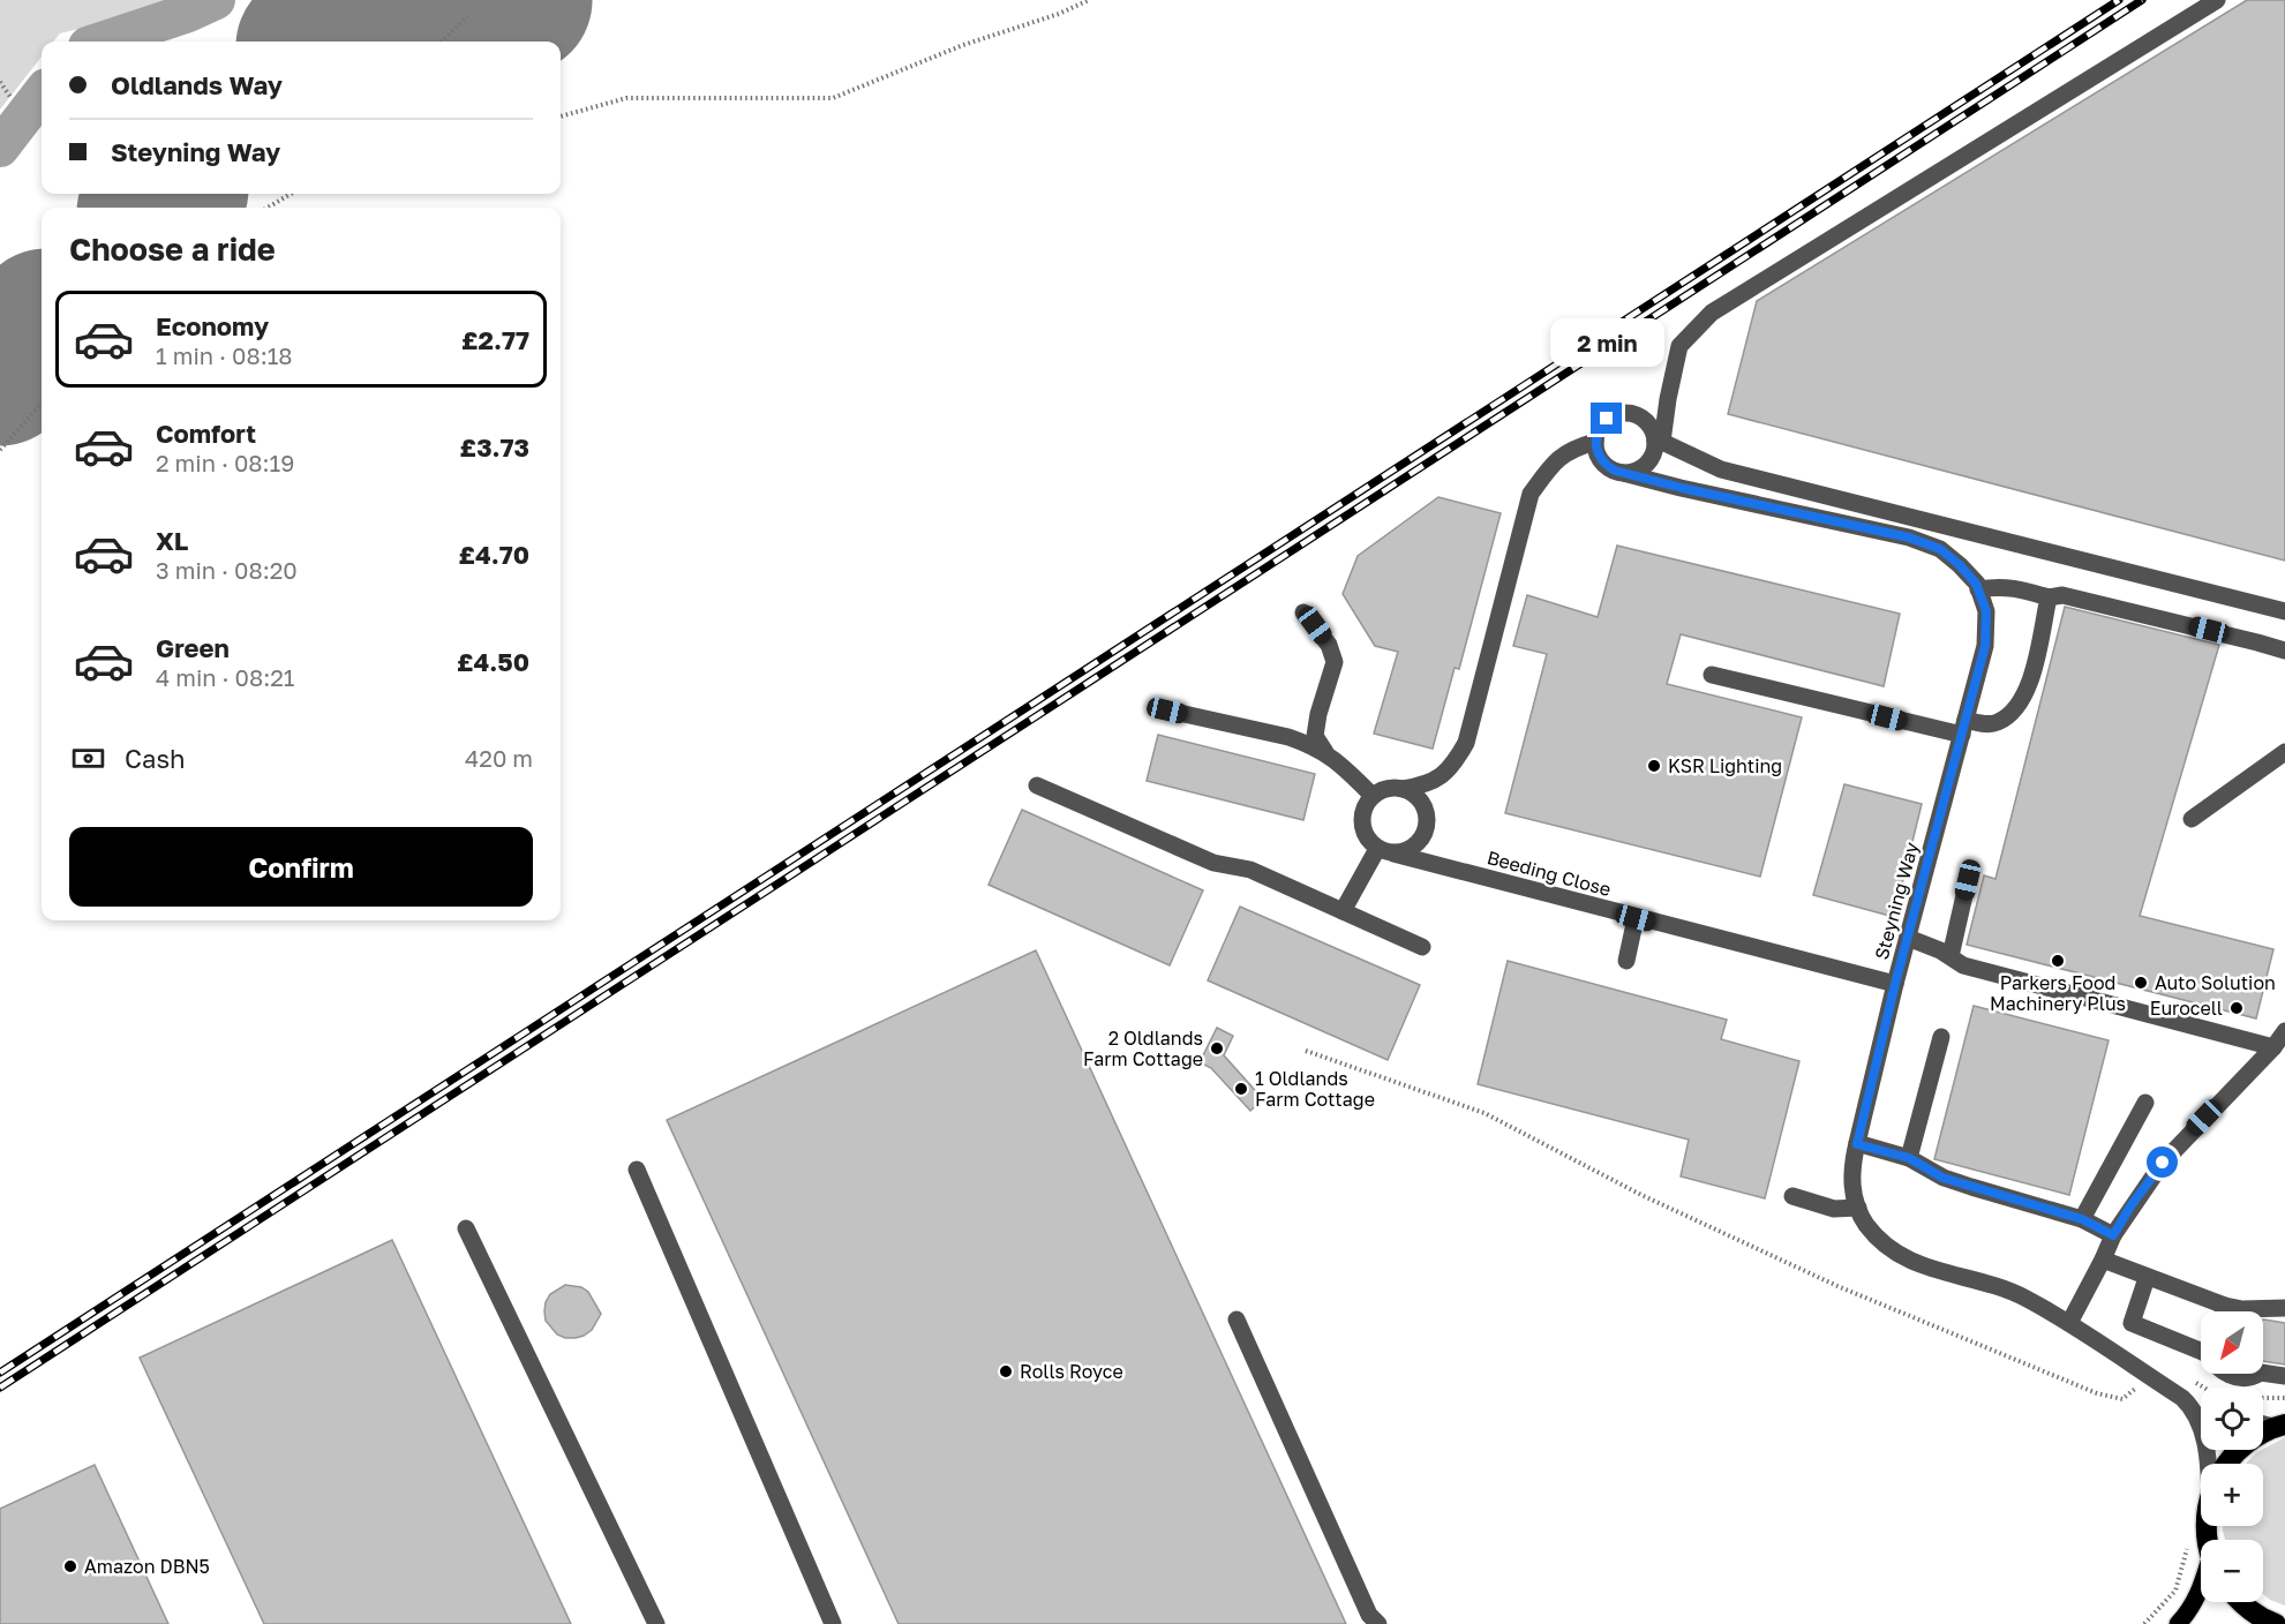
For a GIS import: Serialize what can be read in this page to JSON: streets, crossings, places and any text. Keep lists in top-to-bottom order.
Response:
{
  "streets": {
    "lane": ["Beeding Close", "Steyning Way"]
  },
  "crossings": [
    ["Beeding Close", "Steyning Way"]
  ],
  "places": [
    "KSR Lighting",
    "Parkers Food Machinery Plus",
    "Auto Solution",
    "Eurocell",
    "2 Oldlands Farm Cottage",
    "1 Oldlands Farm Cottage",
    "Rolls Royce",
    "Amazon DBN5"
  ],
  "north": "bottom left",
  "page": {
    "banner": ["Oldlands Way", "Steyning Way"],
    "heading": "Choose a ride",
    "list": [
      {
        "name": "Economy",
        "note": "1 min · 08:18",
        "value": "£2.77"
      },
      {
        "name": "Comfort",
        "note": "2 min · 08:19",
        "value": "£3.73"
      },
      {
        "name": "XL",
        "note": "3 min · 08:20",
        "value": "£4.70"
      },
      {
        "name": "Green",
        "note": "4 min · 08:21",
        "value": "£4.50"
      }
    ],
    "bubble": "2 min",
    "pay": ["Cash", "420 m"],
    "buttons": "Confirm",
    "map_buttons": ["+", "−"]
  }
}
